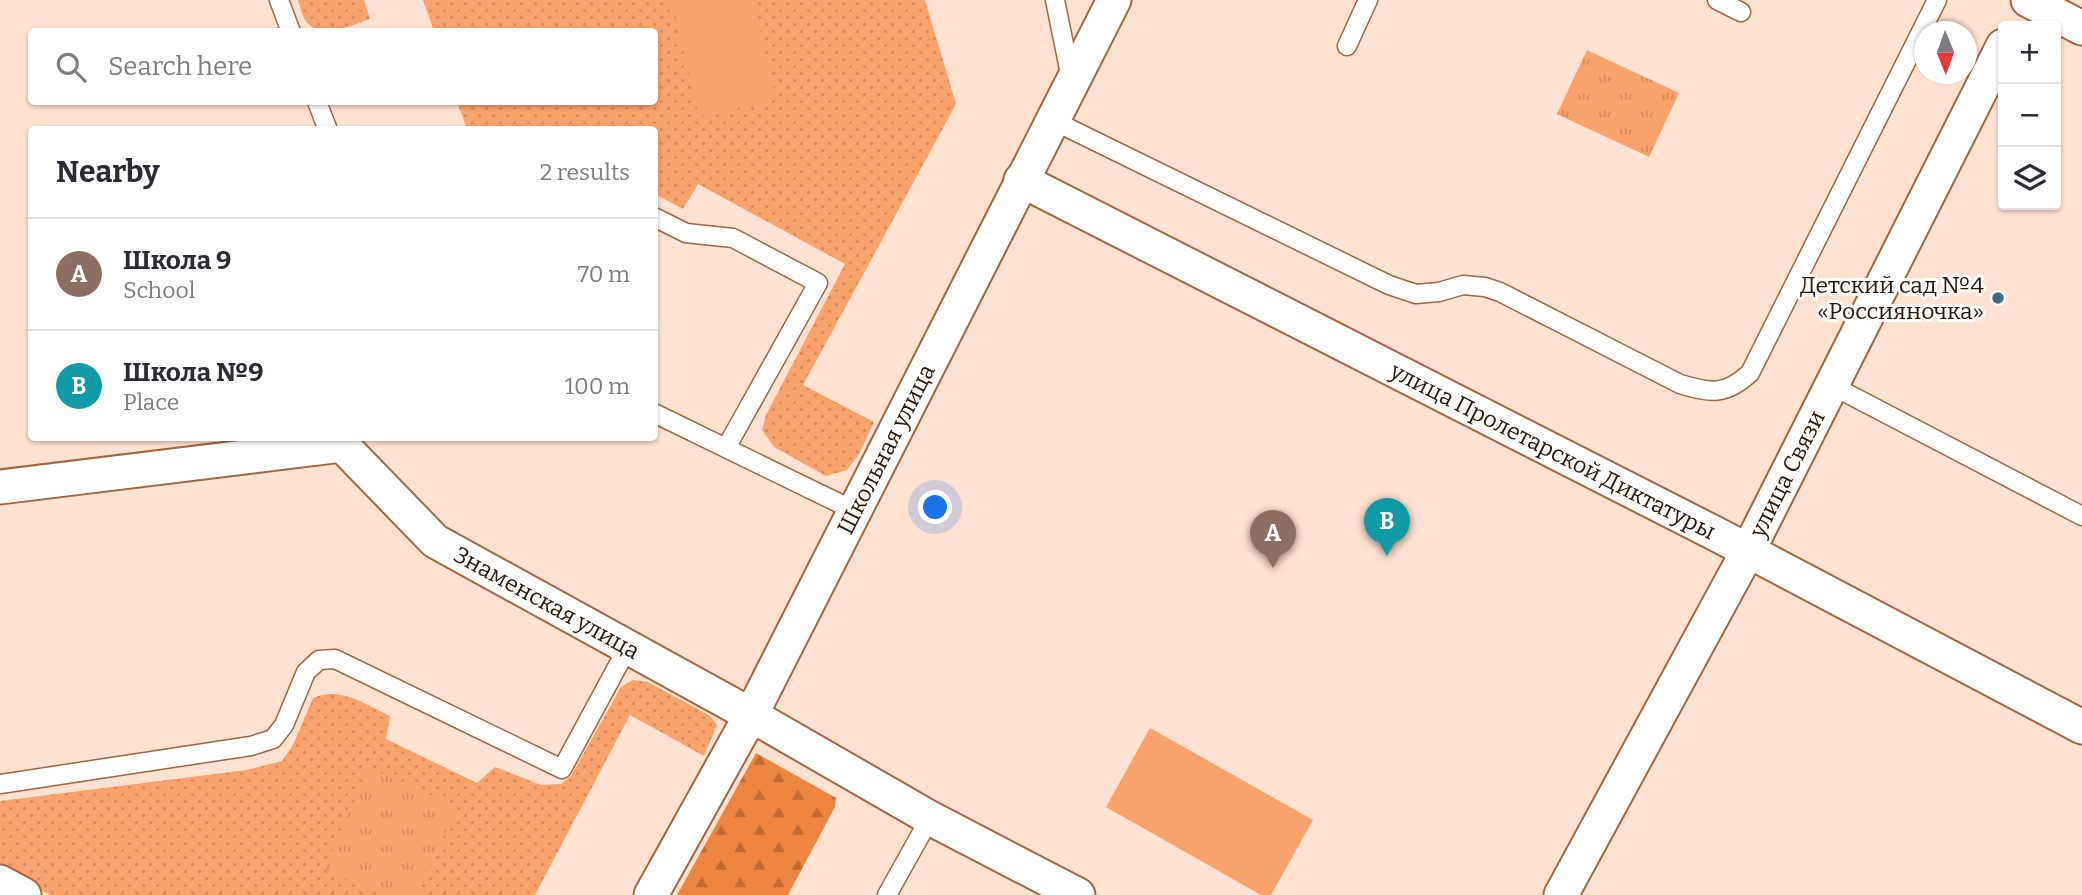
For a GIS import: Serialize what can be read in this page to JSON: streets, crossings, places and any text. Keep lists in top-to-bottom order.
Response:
{
  "streets": {
    "street": [
      "Школьная улица",
      "улица Пролетарской Диктатуры",
      "улица Связи",
      "Знаменская улица"
    ]
  },
  "crossings": [
    ["Школьная улица", "улица Пролетарской Диктатуры"],
    ["Школьная улица", "Знаменская улица"],
    ["улица Пролетарской Диктатуры", "улица Связи"]
  ],
  "places": ["Детский сад №4 «Россияночка»"],
  "north": "bottom",
  "page": {
    "map_buttons": ["+", "−"],
    "search": "Search here",
    "heading": ["Nearby", "2 results"],
    "list": [
      {
        "mark": "A",
        "name": "Школа 9",
        "note": "School",
        "value": "70 m"
      },
      {
        "mark": "B",
        "name": "Школа №9",
        "note": "Place",
        "value": "100 m"
      }
    ],
    "pins": ["B", "A"]
  }
}
